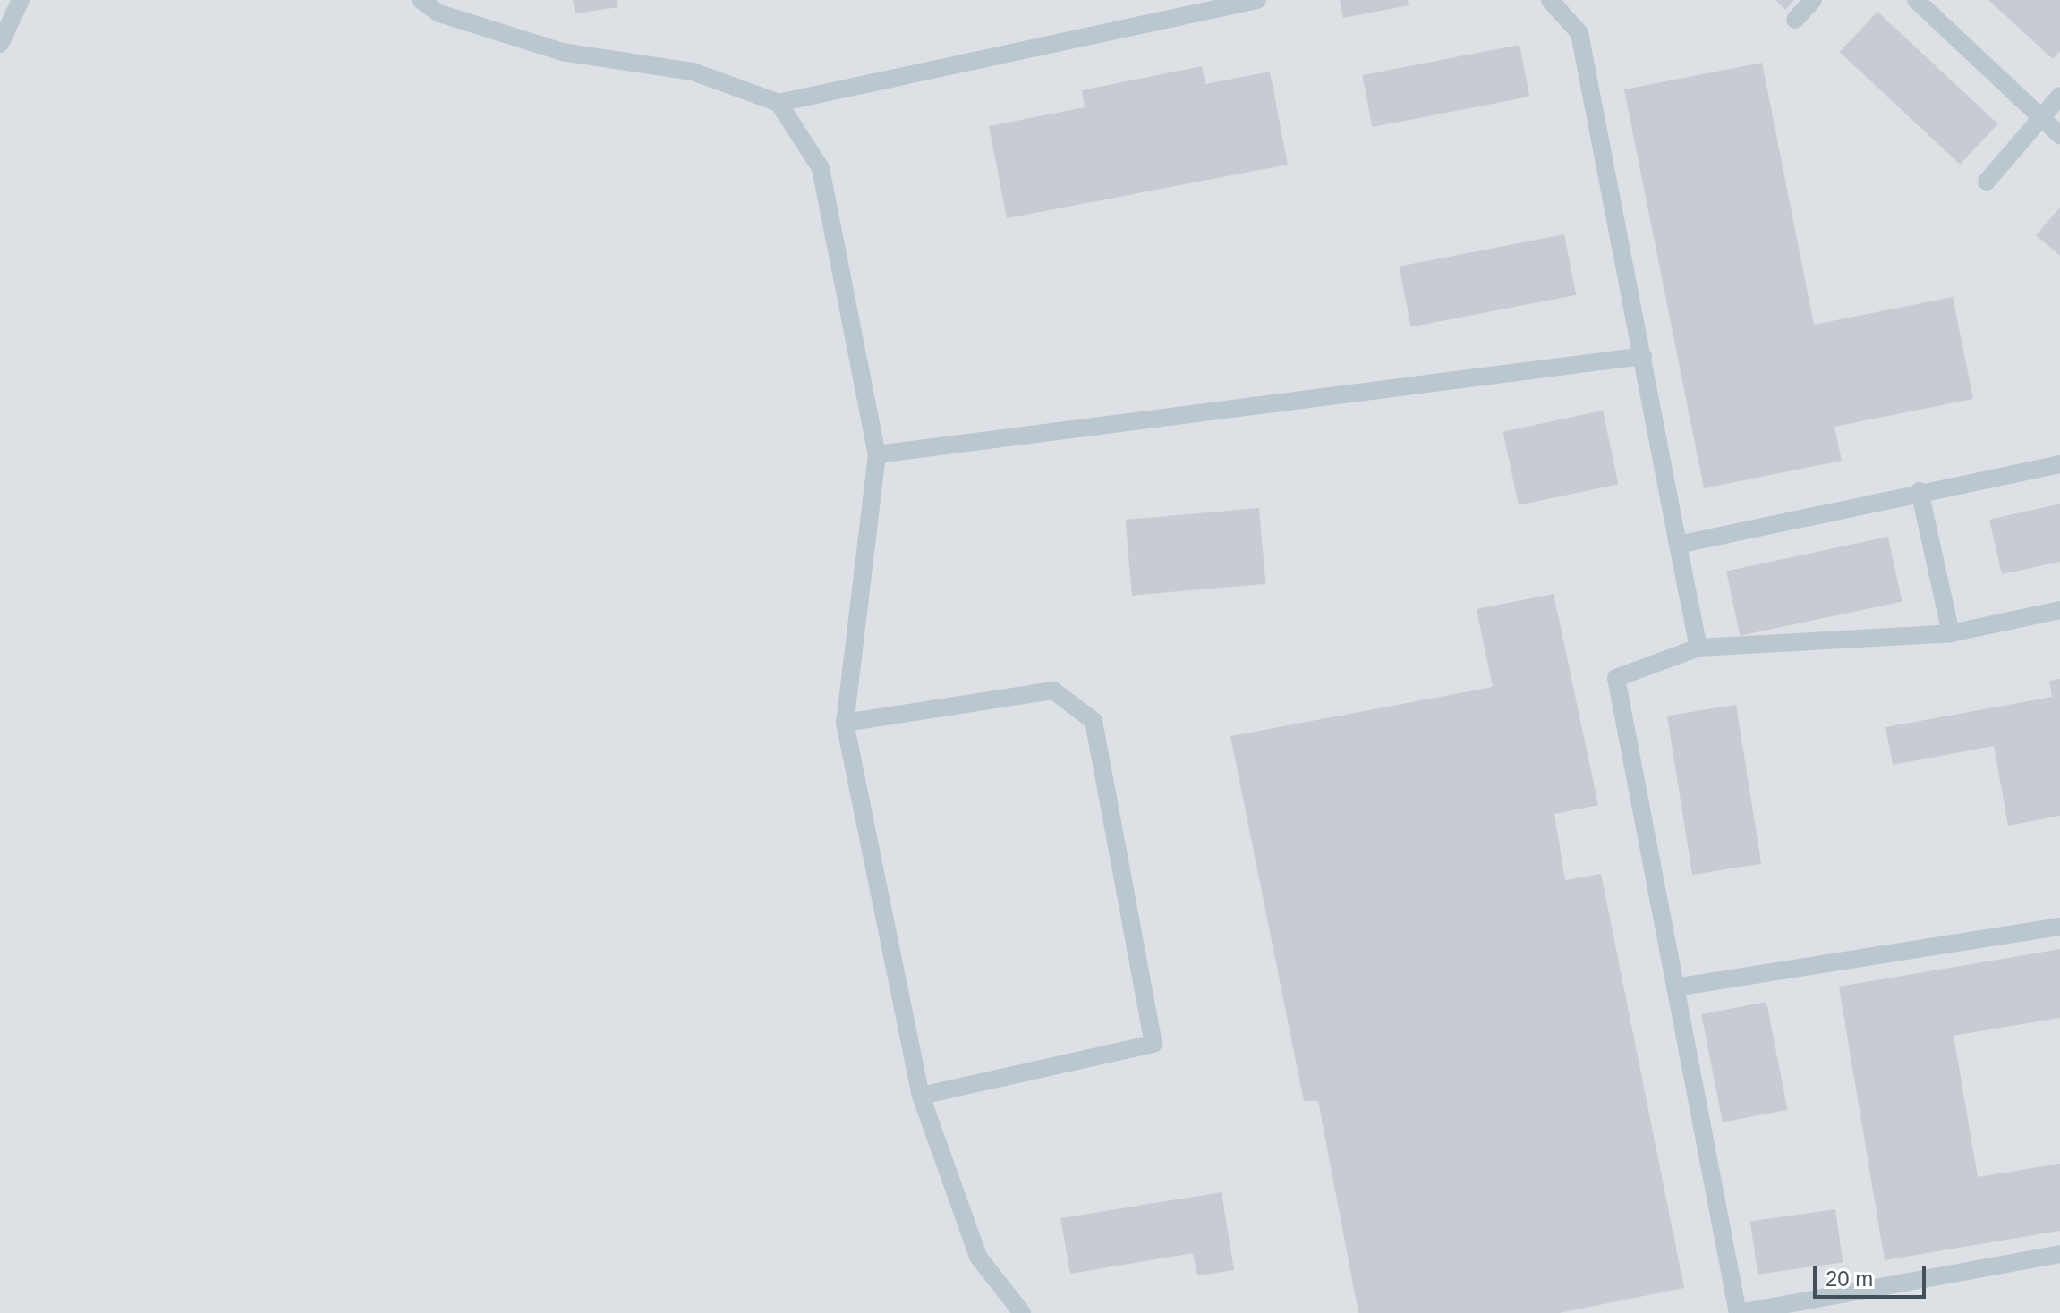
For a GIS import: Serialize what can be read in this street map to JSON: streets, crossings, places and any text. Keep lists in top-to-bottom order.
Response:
{
  "scale_bar": "20 m"
}
